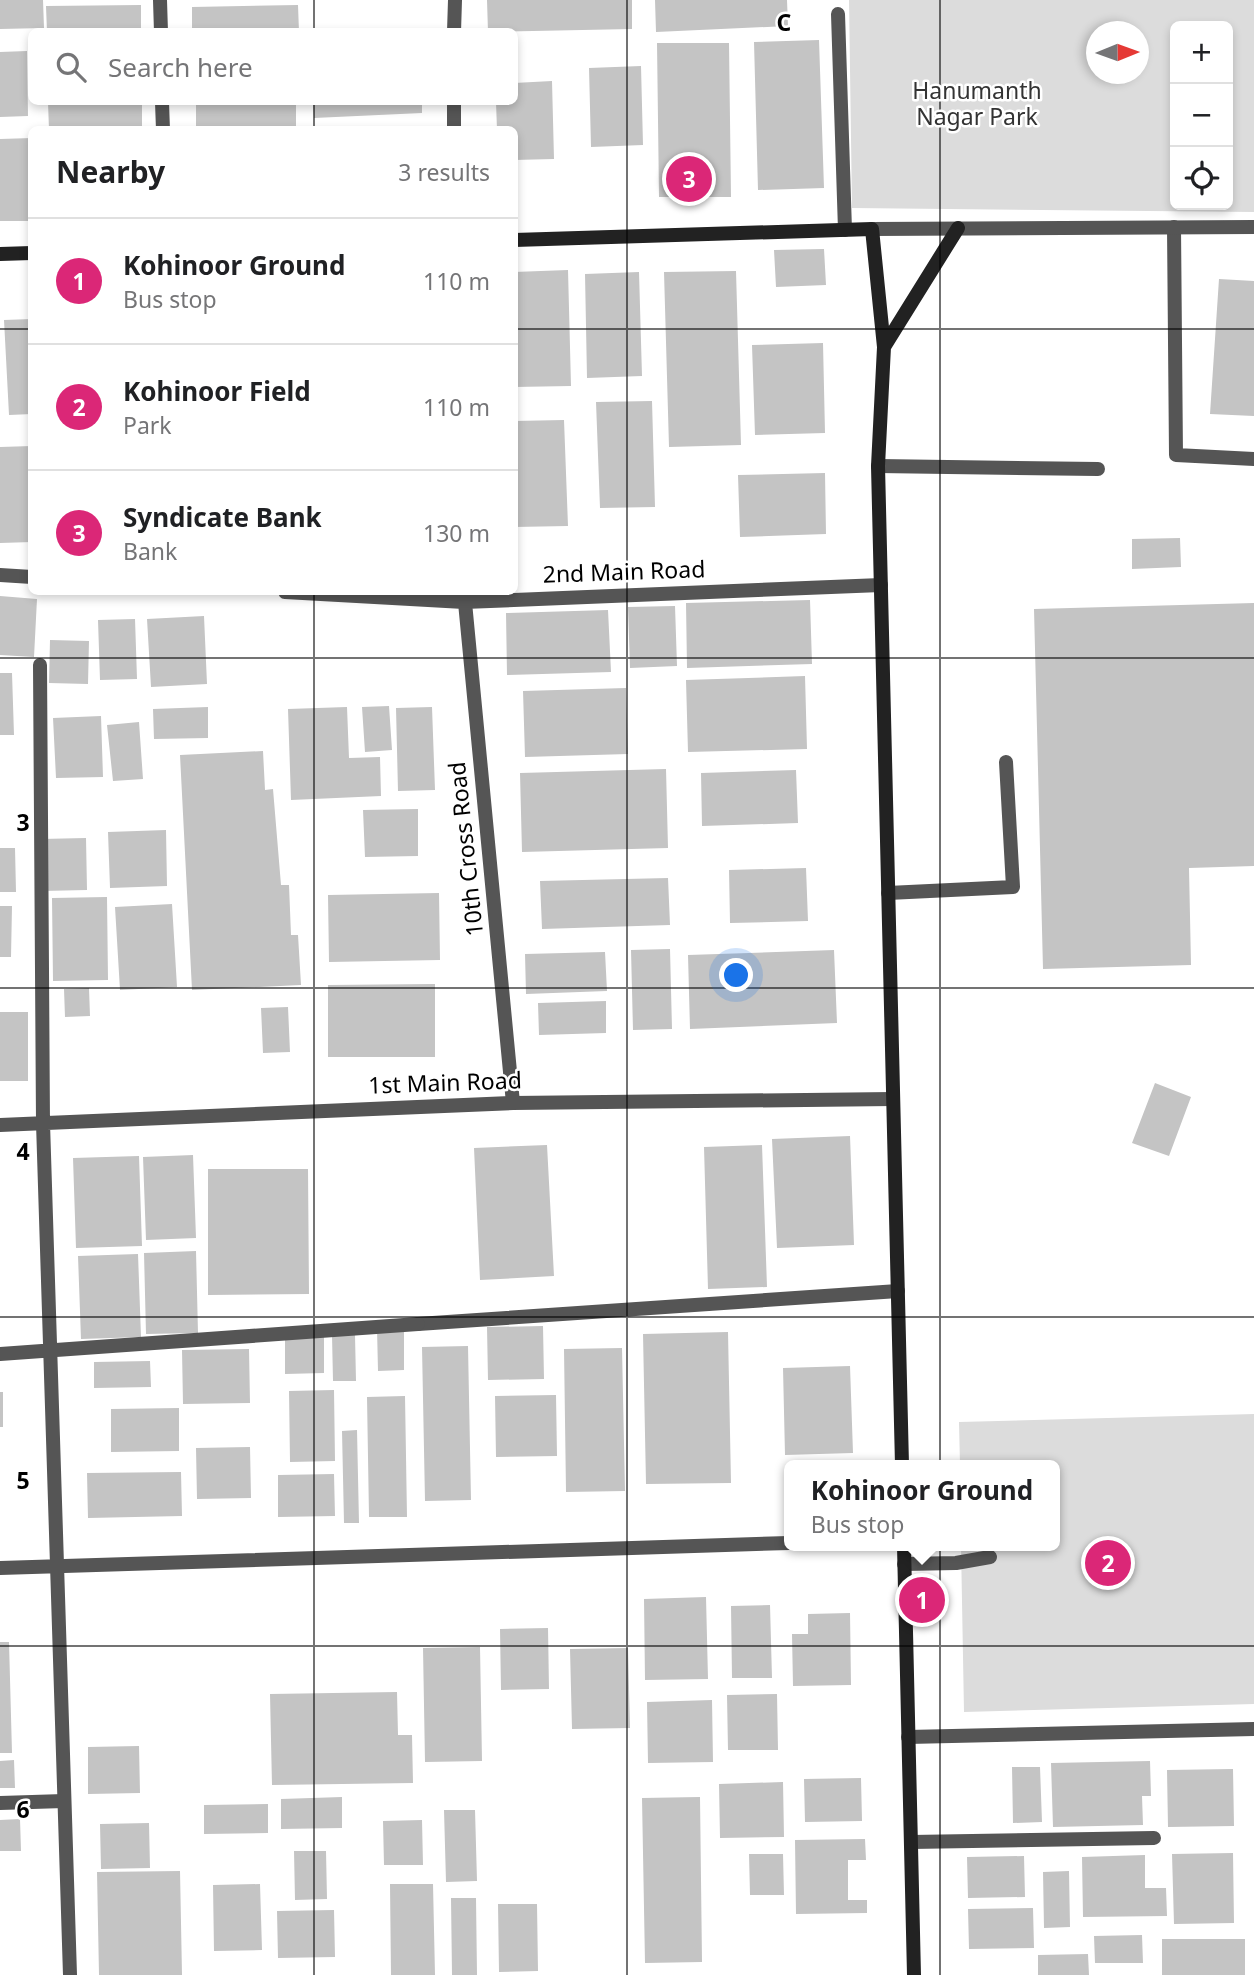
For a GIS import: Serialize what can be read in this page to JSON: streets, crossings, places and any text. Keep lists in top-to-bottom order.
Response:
{
  "streets": {
    "street": ["2nd Main Road", "10th Cross Road", "1st Main Road"]
  },
  "crossings": [
    ["2nd Main Road", "10th Cross Road"],
    ["10th Cross Road", "1st Main Road"]
  ],
  "parks": ["Hanumanth Nagar Park"],
  "north": "right",
  "page": {
    "map_buttons": ["+", "−"],
    "search": "Search here",
    "heading": ["Nearby", "3 results"],
    "pins": ["3", "2", "1"],
    "list": [
      {
        "mark": "1",
        "name": "Kohinoor Ground",
        "note": "Bus stop",
        "value": "110 m"
      },
      {
        "mark": "2",
        "name": "Kohinoor Field",
        "note": "Park",
        "value": "110 m"
      },
      {
        "mark": "3",
        "name": "Syndicate Bank",
        "note": "Bank",
        "value": "130 m"
      }
    ],
    "popup": ["Kohinoor Ground", "Bus stop"]
  },
  "grid": {
    "columns": ["C"],
    "rows": [
      "3",
      "4",
      "5",
      "6"
    ]
  }
}
